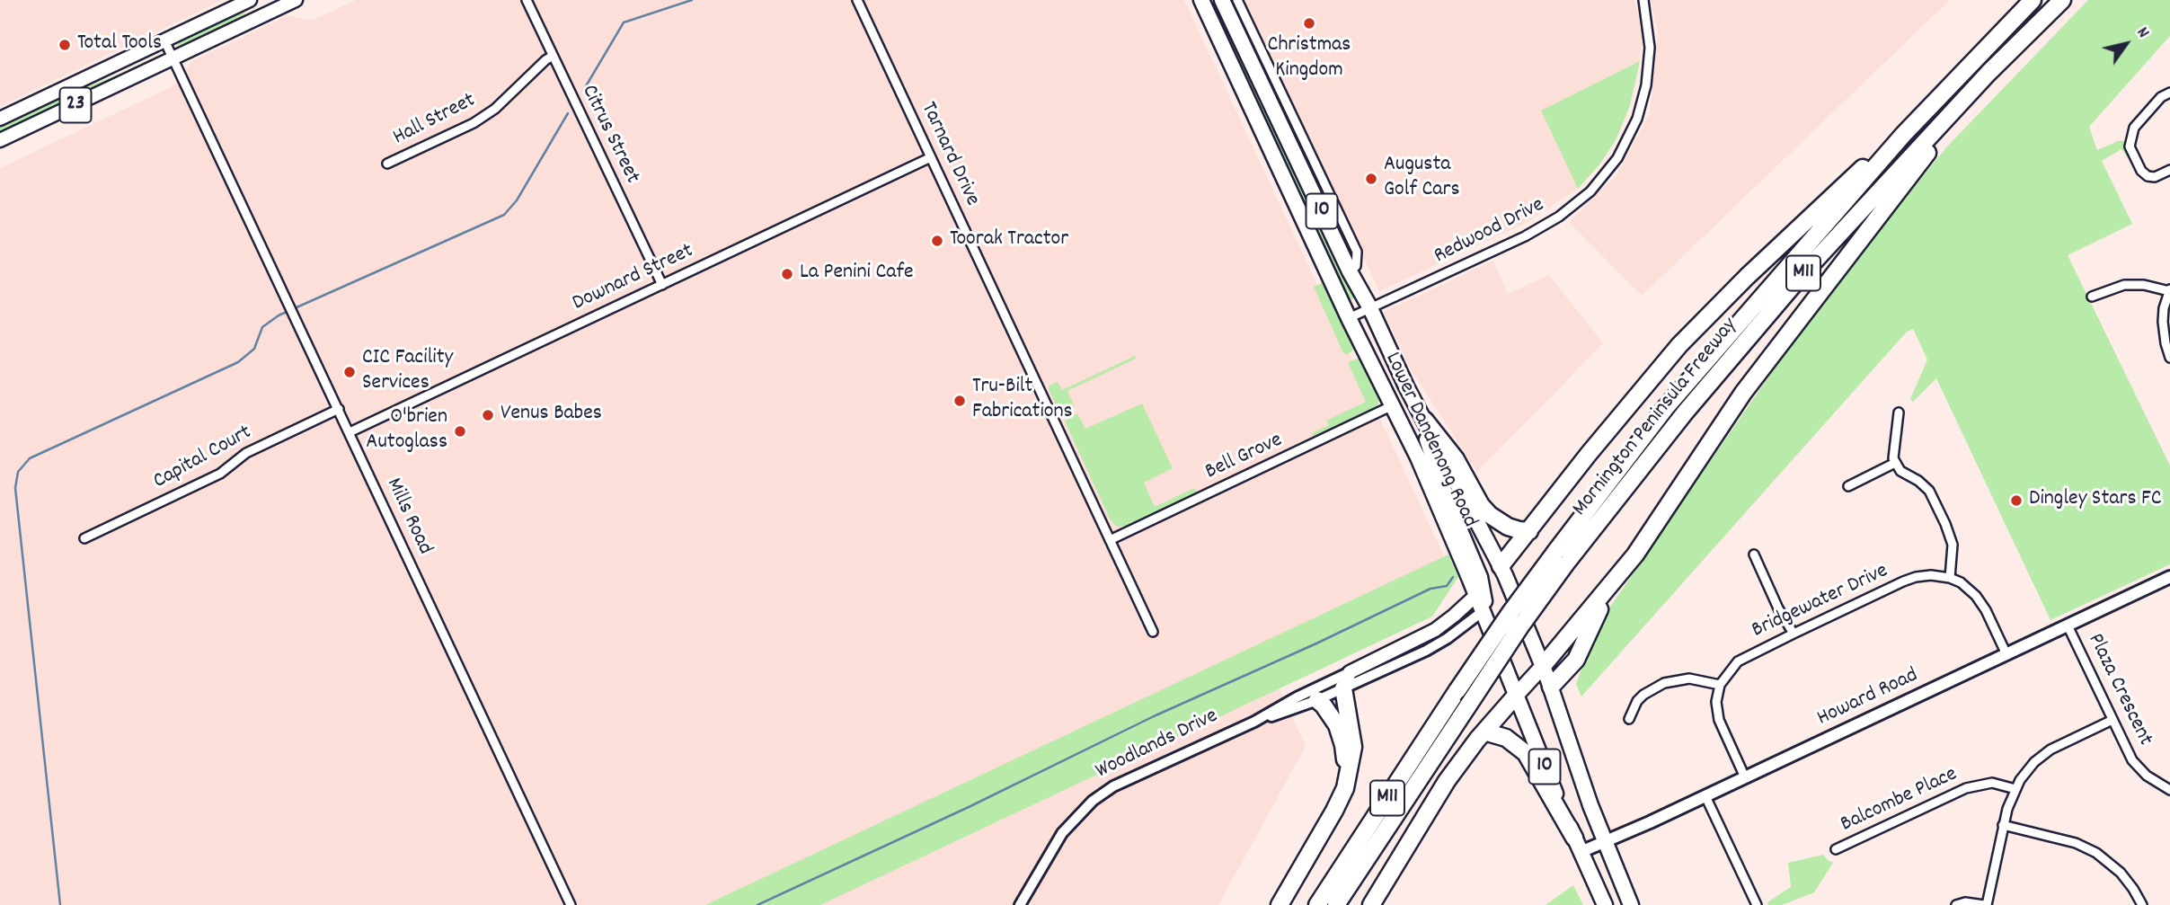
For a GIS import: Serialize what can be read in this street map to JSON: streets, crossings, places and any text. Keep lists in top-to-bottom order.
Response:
{
  "streets": {
    "highway": [
      "10",
      "M11",
      "Mornington Peninsula Freeway",
      "Lower Dandenong Road"
    ],
    "main road": ["23", "Howard Road", "Woodlands Drive"],
    "street": [
      "Hall Street",
      "Citrus Street",
      "Tarnard Drive",
      "Redwood Drive",
      "Downard Street",
      "Bell Grove",
      "Capital Court",
      "Mills Road",
      "Bridgewater Drive",
      "Plaza Crescent",
      "Balcombe Place"
    ]
  },
  "crossings": [
    ["23", "Mills Road"],
    ["Hall Street", "Citrus Street"],
    ["Citrus Street", "Downard Street"],
    ["Tarnard Drive", "Downard Street"],
    ["Tarnard Drive", "Bell Grove"],
    ["10", "Howard Road"],
    ["10", "Woodlands Drive"],
    ["Redwood Drive", "Lower Dandenong Road"],
    ["Downard Street", "Mills Road"],
    ["Lower Dandenong Road", "Bell Grove"],
    ["Lower Dandenong Road", "Howard Road"],
    ["Lower Dandenong Road", "Woodlands Drive"],
    ["Capital Court", "Mills Road"],
    ["Plaza Crescent", "Howard Road"]
  ],
  "places": [
    "Christmas Kingdom",
    "Total Tools",
    "Augusta Golf Cars",
    "Toorak Tractor",
    "La Penini Cafe",
    "CIC Facility Services",
    "Tru-Bilt Fabrications",
    "Venus Babes",
    "O'brien Autoglass",
    "Dingley Stars FC"
  ],
  "north": "top right"
}
